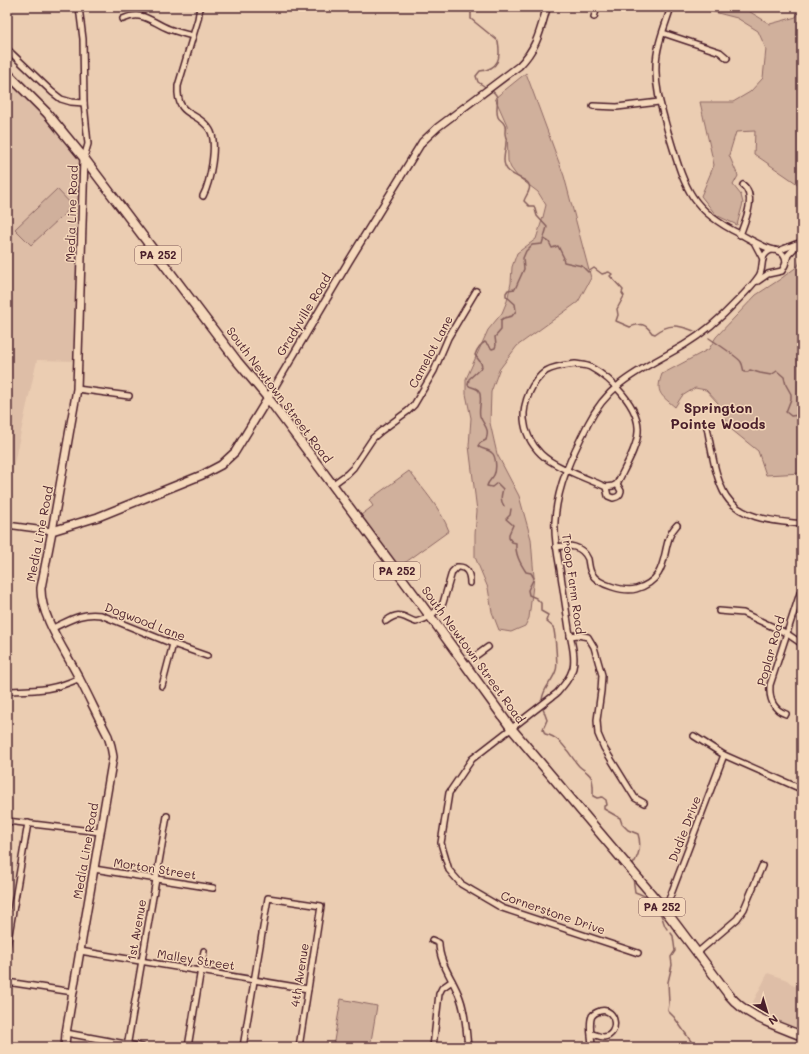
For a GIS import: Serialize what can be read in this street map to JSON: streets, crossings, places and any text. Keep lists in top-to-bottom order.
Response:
{
  "streets": {
    "main road": [
      "Media Line Road",
      "PA 252",
      "Gradyville Road",
      "South Newtown Street Road"
    ],
    "street": [
      "Camelot Lane",
      "Troop Farm Road",
      "Dogwood Lane",
      "Poplar Road",
      "Dudie Drive",
      "Morton Street",
      "Cornerstone Drive",
      "1st Avenue",
      "Malley Street",
      "4th Avenue"
    ]
  },
  "crossings": [
    ["Media Line Road", "PA 252"],
    ["Media Line Road", "Gradyville Road"],
    ["Media Line Road", "South Newtown Street Road"],
    ["Media Line Road", "Dogwood Lane"],
    ["Media Line Road", "Morton Street"],
    ["Media Line Road", "Malley Street"],
    ["PA 252", "South Newtown Street Road"],
    ["Gradyville Road", "South Newtown Street Road"],
    ["Camelot Lane", "South Newtown Street Road"],
    ["South Newtown Street Road", "Troop Farm Road"],
    ["South Newtown Street Road", "Dudie Drive"],
    ["South Newtown Street Road", "Cornerstone Drive"],
    ["Troop Farm Road", "Cornerstone Drive"],
    ["Morton Street", "1st Avenue"],
    ["1st Avenue", "Malley Street"],
    ["Malley Street", "4th Avenue"]
  ],
  "districts": ["Springton Pointe Woods"],
  "north": "bottom right"
}
